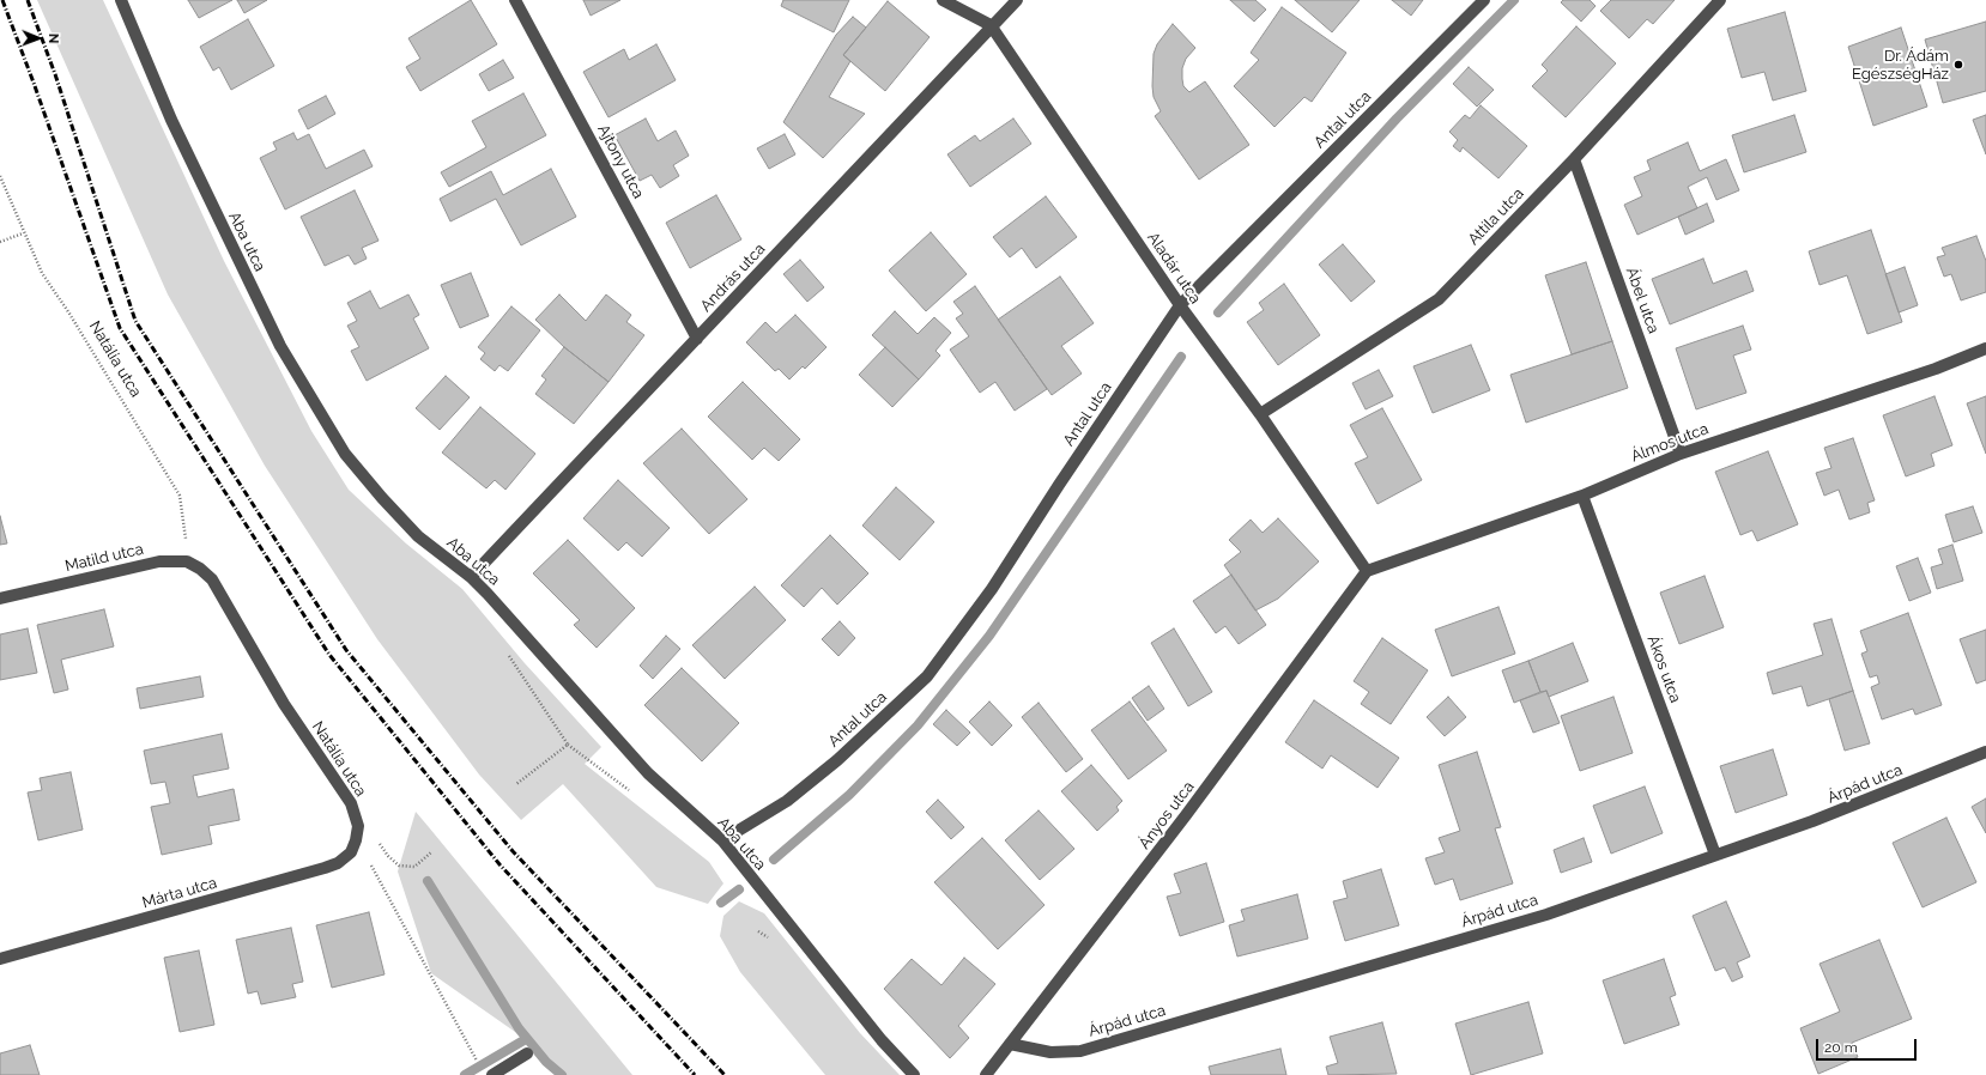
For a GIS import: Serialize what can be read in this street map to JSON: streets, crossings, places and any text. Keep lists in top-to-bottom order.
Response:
{
  "streets": {
    "street": [
      "Antal utca",
      "Ajtony utca",
      "Attila utca",
      "Aba utca",
      "Aladár utca",
      "András utca",
      "Ábel utca",
      "Natália utca",
      "Álmos utca",
      "Matild utca",
      "Ákos utca",
      "Árpád utca",
      "Ányos utca",
      "Márta utca"
    ]
  },
  "crossings": [
    ["Antal utca", "Aba utca"],
    ["Antal utca", "Aladár utca"],
    ["Ajtony utca", "András utca"],
    ["Attila utca", "Aladár utca"],
    ["Attila utca", "Ábel utca"],
    ["Aba utca", "András utca"],
    ["Aladár utca", "András utca"],
    ["Aladár utca", "Álmos utca"],
    ["Aladár utca", "Ányos utca"],
    ["Ábel utca", "Álmos utca"],
    ["Natália utca", "Matild utca"],
    ["Natália utca", "Márta utca"],
    ["Álmos utca", "Ákos utca"],
    ["Álmos utca", "Ányos utca"],
    ["Ákos utca", "Árpád utca"],
    ["Árpád utca", "Ányos utca"]
  ],
  "places": ["Dr. Ádám EgészségHáz"],
  "scale_bar": "20 m",
  "north": "right"
}
